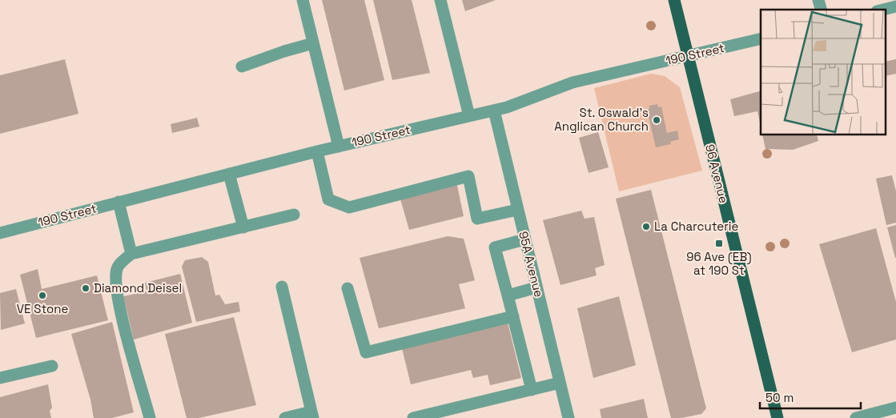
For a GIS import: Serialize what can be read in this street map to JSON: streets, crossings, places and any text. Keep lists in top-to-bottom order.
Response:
{
  "streets": {
    "main road": ["96 Avenue"],
    "street": ["190 Street", "95A Avenue"]
  },
  "crossings": [
    ["190 Street", "96 Avenue"],
    ["190 Street", "95A Avenue"]
  ],
  "places": {
    "other": [
      "St. Oswald's Anglican Church",
      "La Charcuterie",
      "Diamond Deisel",
      "VE Stone"
    ],
    "transit": ["96 Ave (EB) at 190 St"]
  },
  "scale_bar": "50 m"
}
